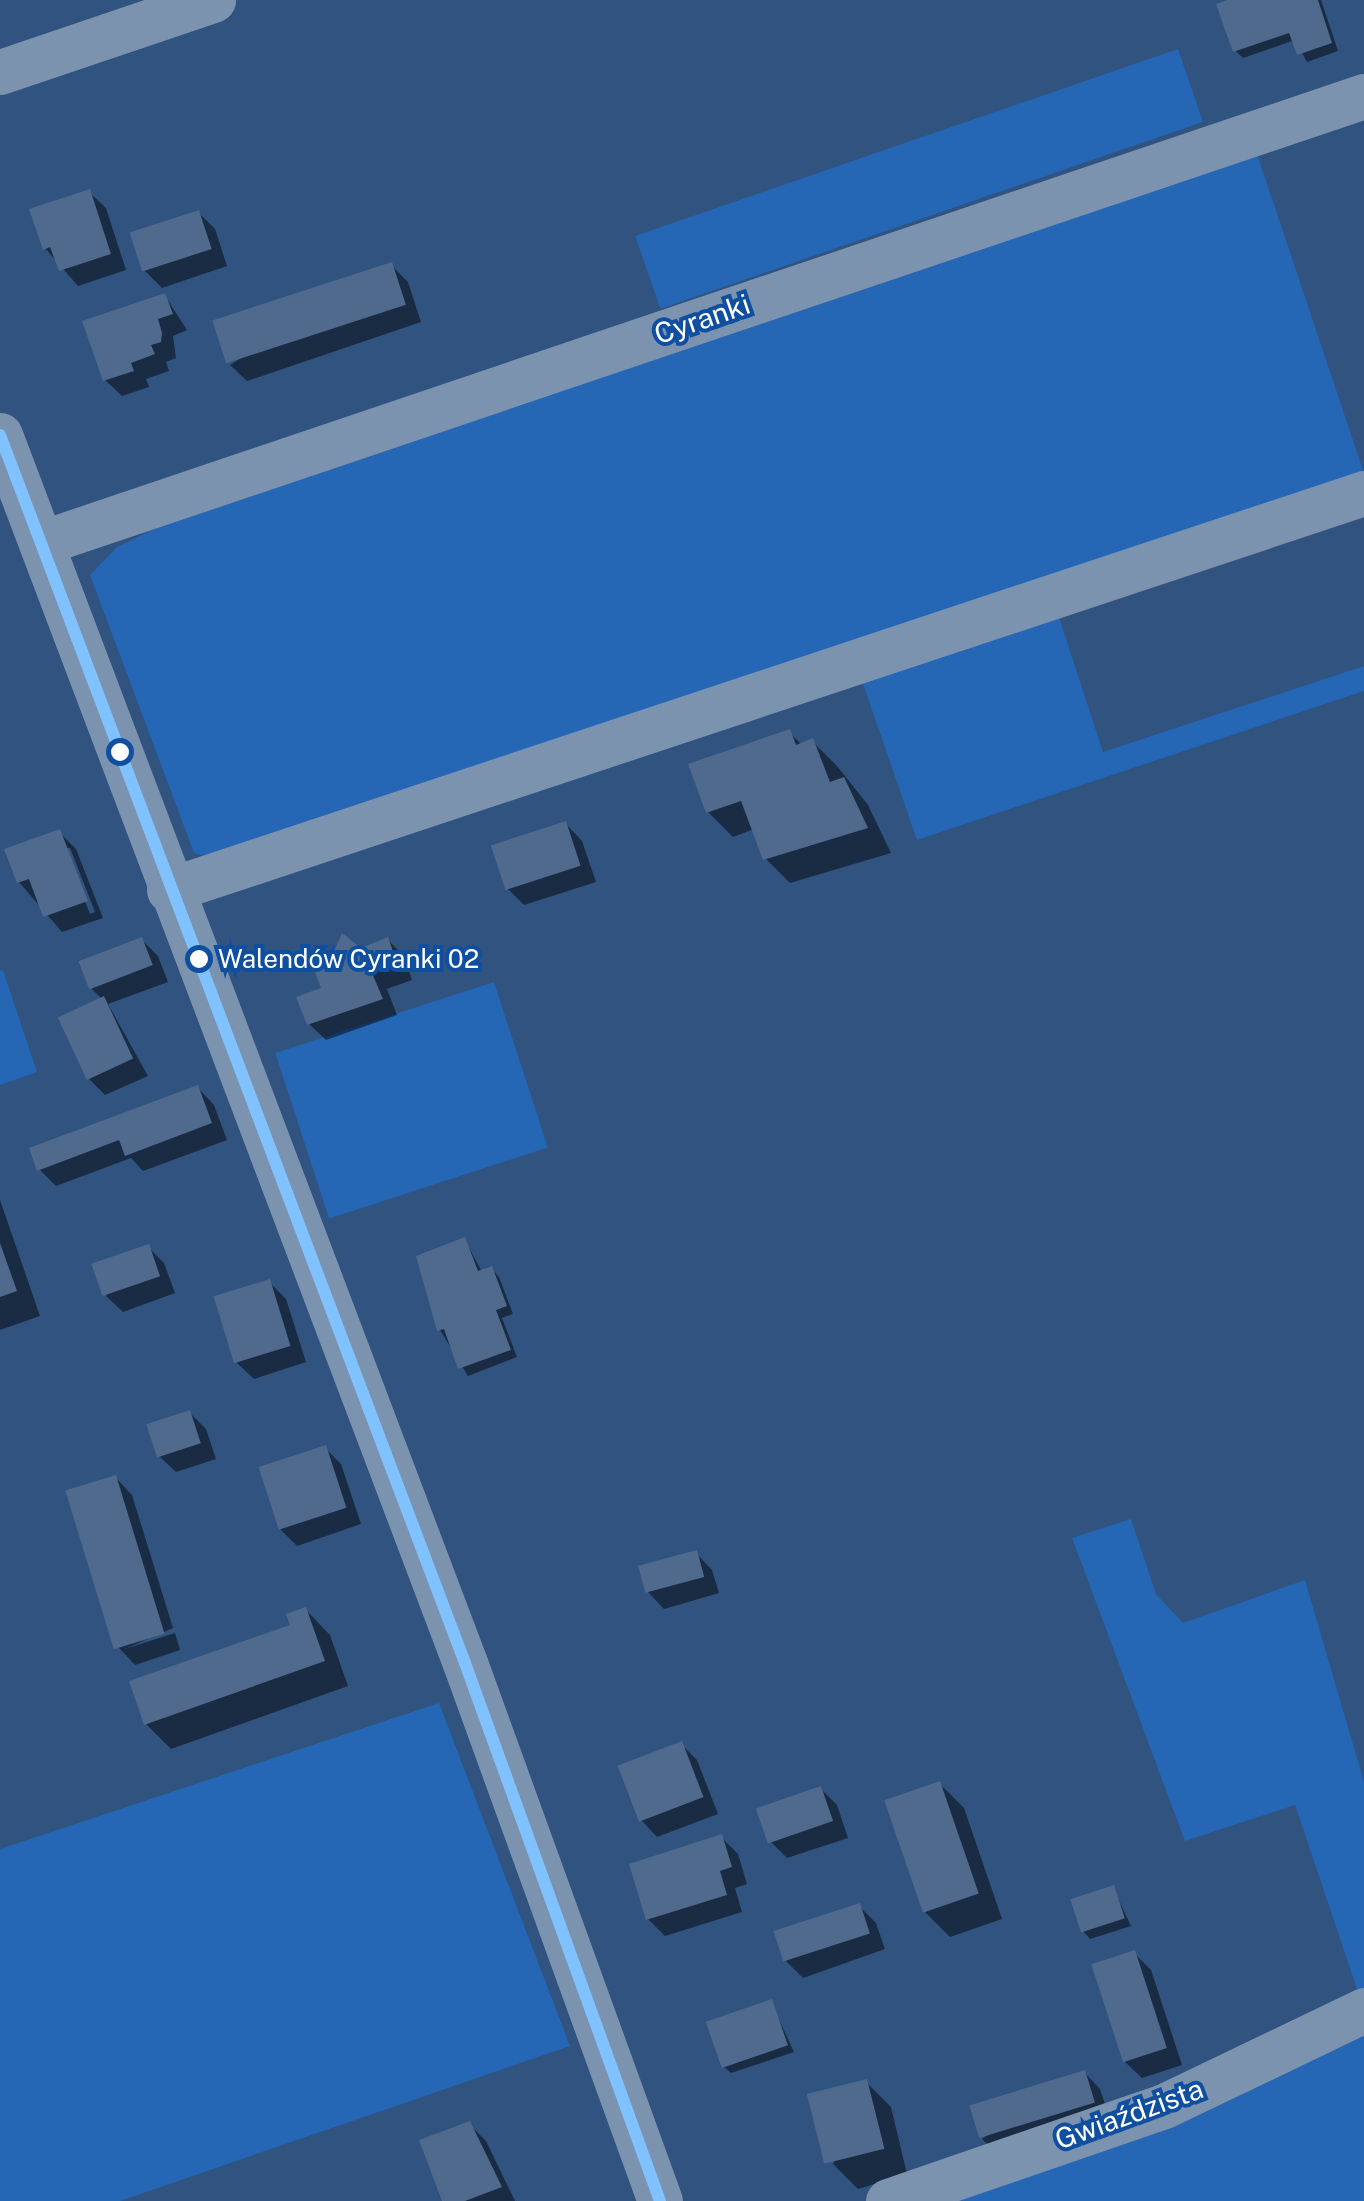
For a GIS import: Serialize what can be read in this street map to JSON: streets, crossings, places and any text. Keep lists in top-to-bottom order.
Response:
{
  "streets": {
    "street": ["Cyranki", "Gwiaździsta"]
  },
  "places": ["Walendów Cyranki 02"]
}
